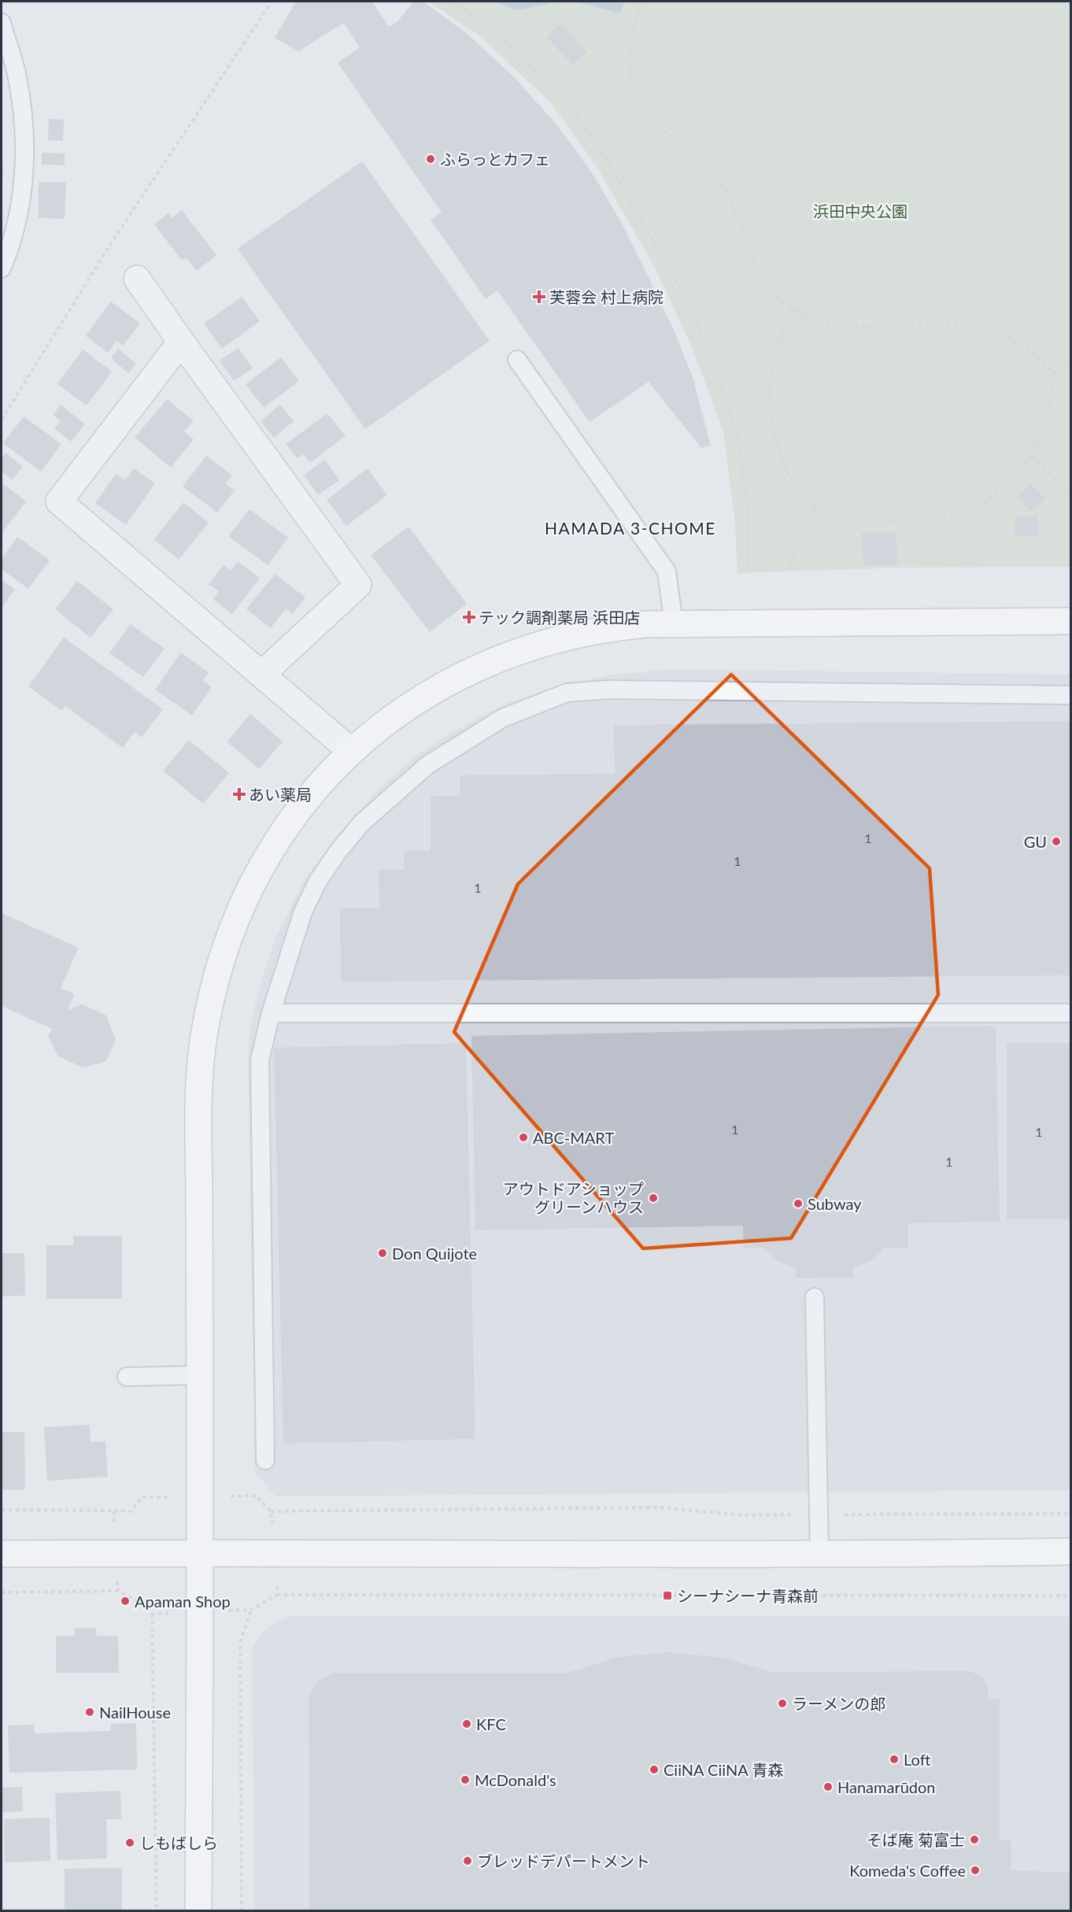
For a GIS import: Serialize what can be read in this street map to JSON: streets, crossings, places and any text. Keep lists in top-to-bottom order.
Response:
{
  "districts": ["HAMADA 3-CHOME"],
  "parks": ["浜田中央公園"],
  "places": {
    "other": [
      "ふらっとカフェ",
      "GU",
      "ABC-MART",
      "アウトドアショップ グリーンハウス",
      "Subway",
      "Don Quijote",
      "Apaman Shop",
      "ラーメンの郎",
      "NailHouse",
      "KFC",
      "Loft",
      "CiiNA CiiNA 青森",
      "McDonald's",
      "Hanamarūdon",
      "そば庵 菊富士",
      "しもばしら",
      "ブレッドデパートメント",
      "Komeda's Coffee"
    ],
    "health": ["芙蓉会 村上病院", "テック調剤薬局 浜田店", "あい薬局"],
    "transit": ["シーナシーナ青森前"]
  },
  "house_numbers": [
    "1",
    "1",
    "1",
    "1",
    "1",
    "1"
  ]
}
